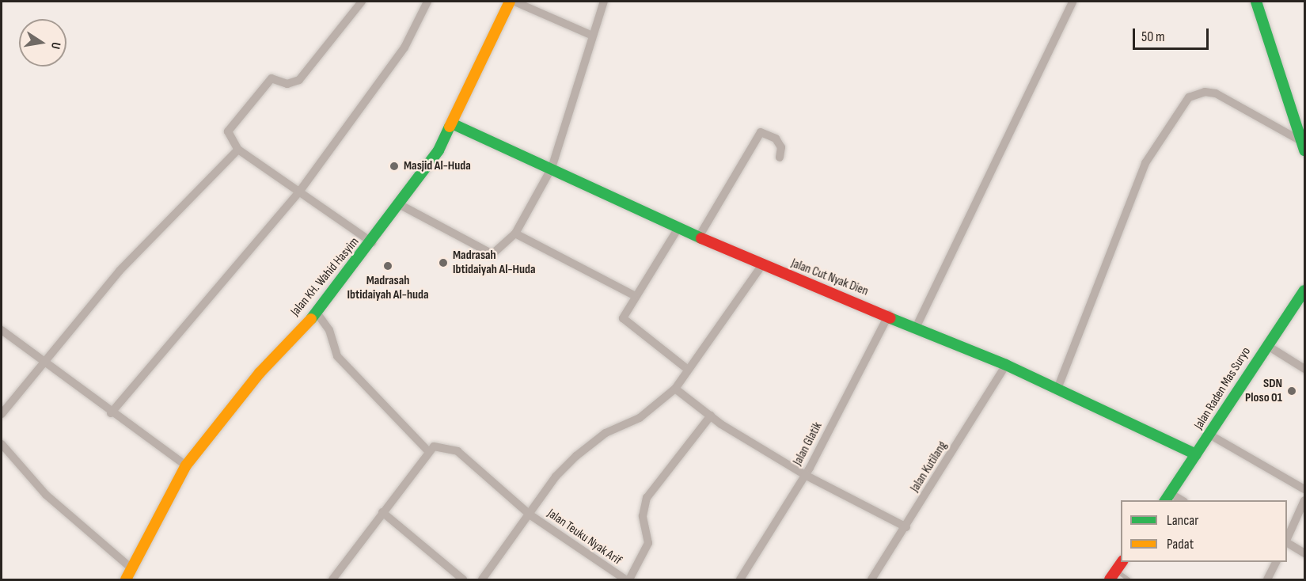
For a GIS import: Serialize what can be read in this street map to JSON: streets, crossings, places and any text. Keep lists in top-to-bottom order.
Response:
{
  "streets": {
    "main road": ["Jalan KH. Wahid Hasyim", "Jalan Cut Nyak Dien", "Jalan Raden Mas Suryo"],
    "street": ["Jalan Glatik", "Jalan Kutilang", "Jalan Teuku Nyak Arif"]
  },
  "crossings": [
    ["Jalan KH. Wahid Hasyim", "Jalan Cut Nyak Dien"],
    ["Jalan Cut Nyak Dien", "Jalan Raden Mas Suryo"],
    ["Jalan Cut Nyak Dien", "Jalan Glatik"],
    ["Jalan Cut Nyak Dien", "Jalan Kutilang"]
  ],
  "places": [
    "Masjid Al-Huda",
    "Madrasah Ibtidaiyah Al-Huda",
    "Madrasah Ibtidaiyah Al-huda",
    "SDN Ploso 01"
  ],
  "legend": ["Lancar", "Padat"],
  "scale_bar": "50 m",
  "north": "right"
}
